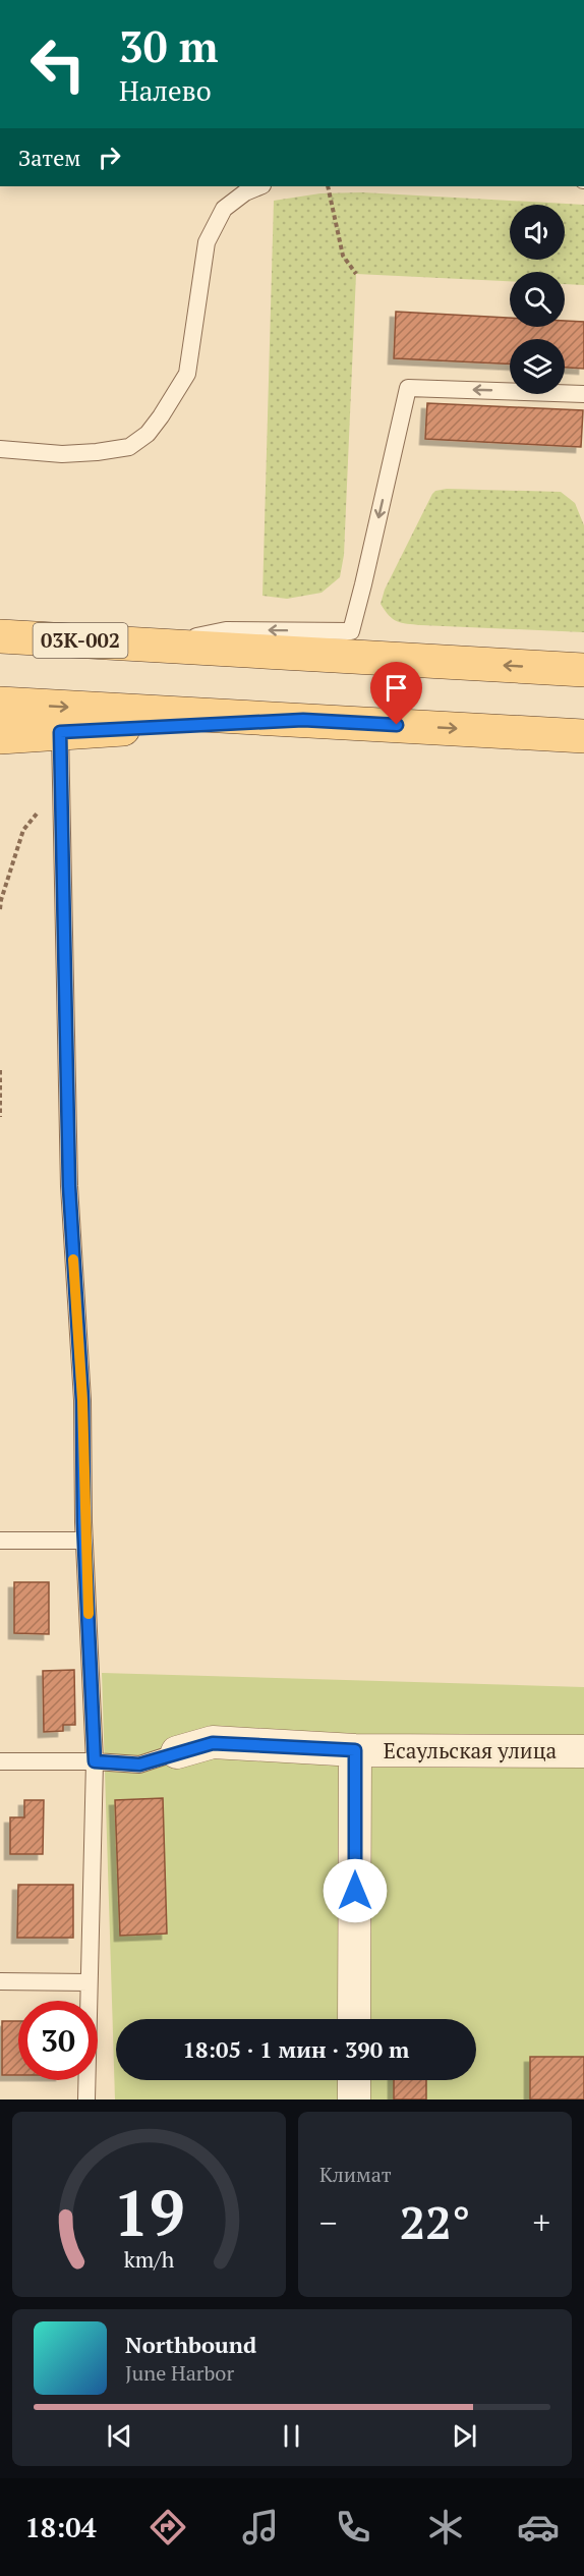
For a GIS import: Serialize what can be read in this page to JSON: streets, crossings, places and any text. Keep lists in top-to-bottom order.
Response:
{
  "streets": {
    "main road": ["03К-002"],
    "street": ["Есаульская улица"]
  },
  "page": {
    "turn": ["30 m", "Налево"],
    "then": "Затем",
    "limit": "30",
    "trip": "18:05 · 1 мин · 390 m",
    "tile": "Климат",
    "heat": ["−", "22°", "+"],
    "song": ["Northbound", "June Harbor"],
    "tabs": "18:04",
    "gauge": ["19", "km/h"]
  }
}
